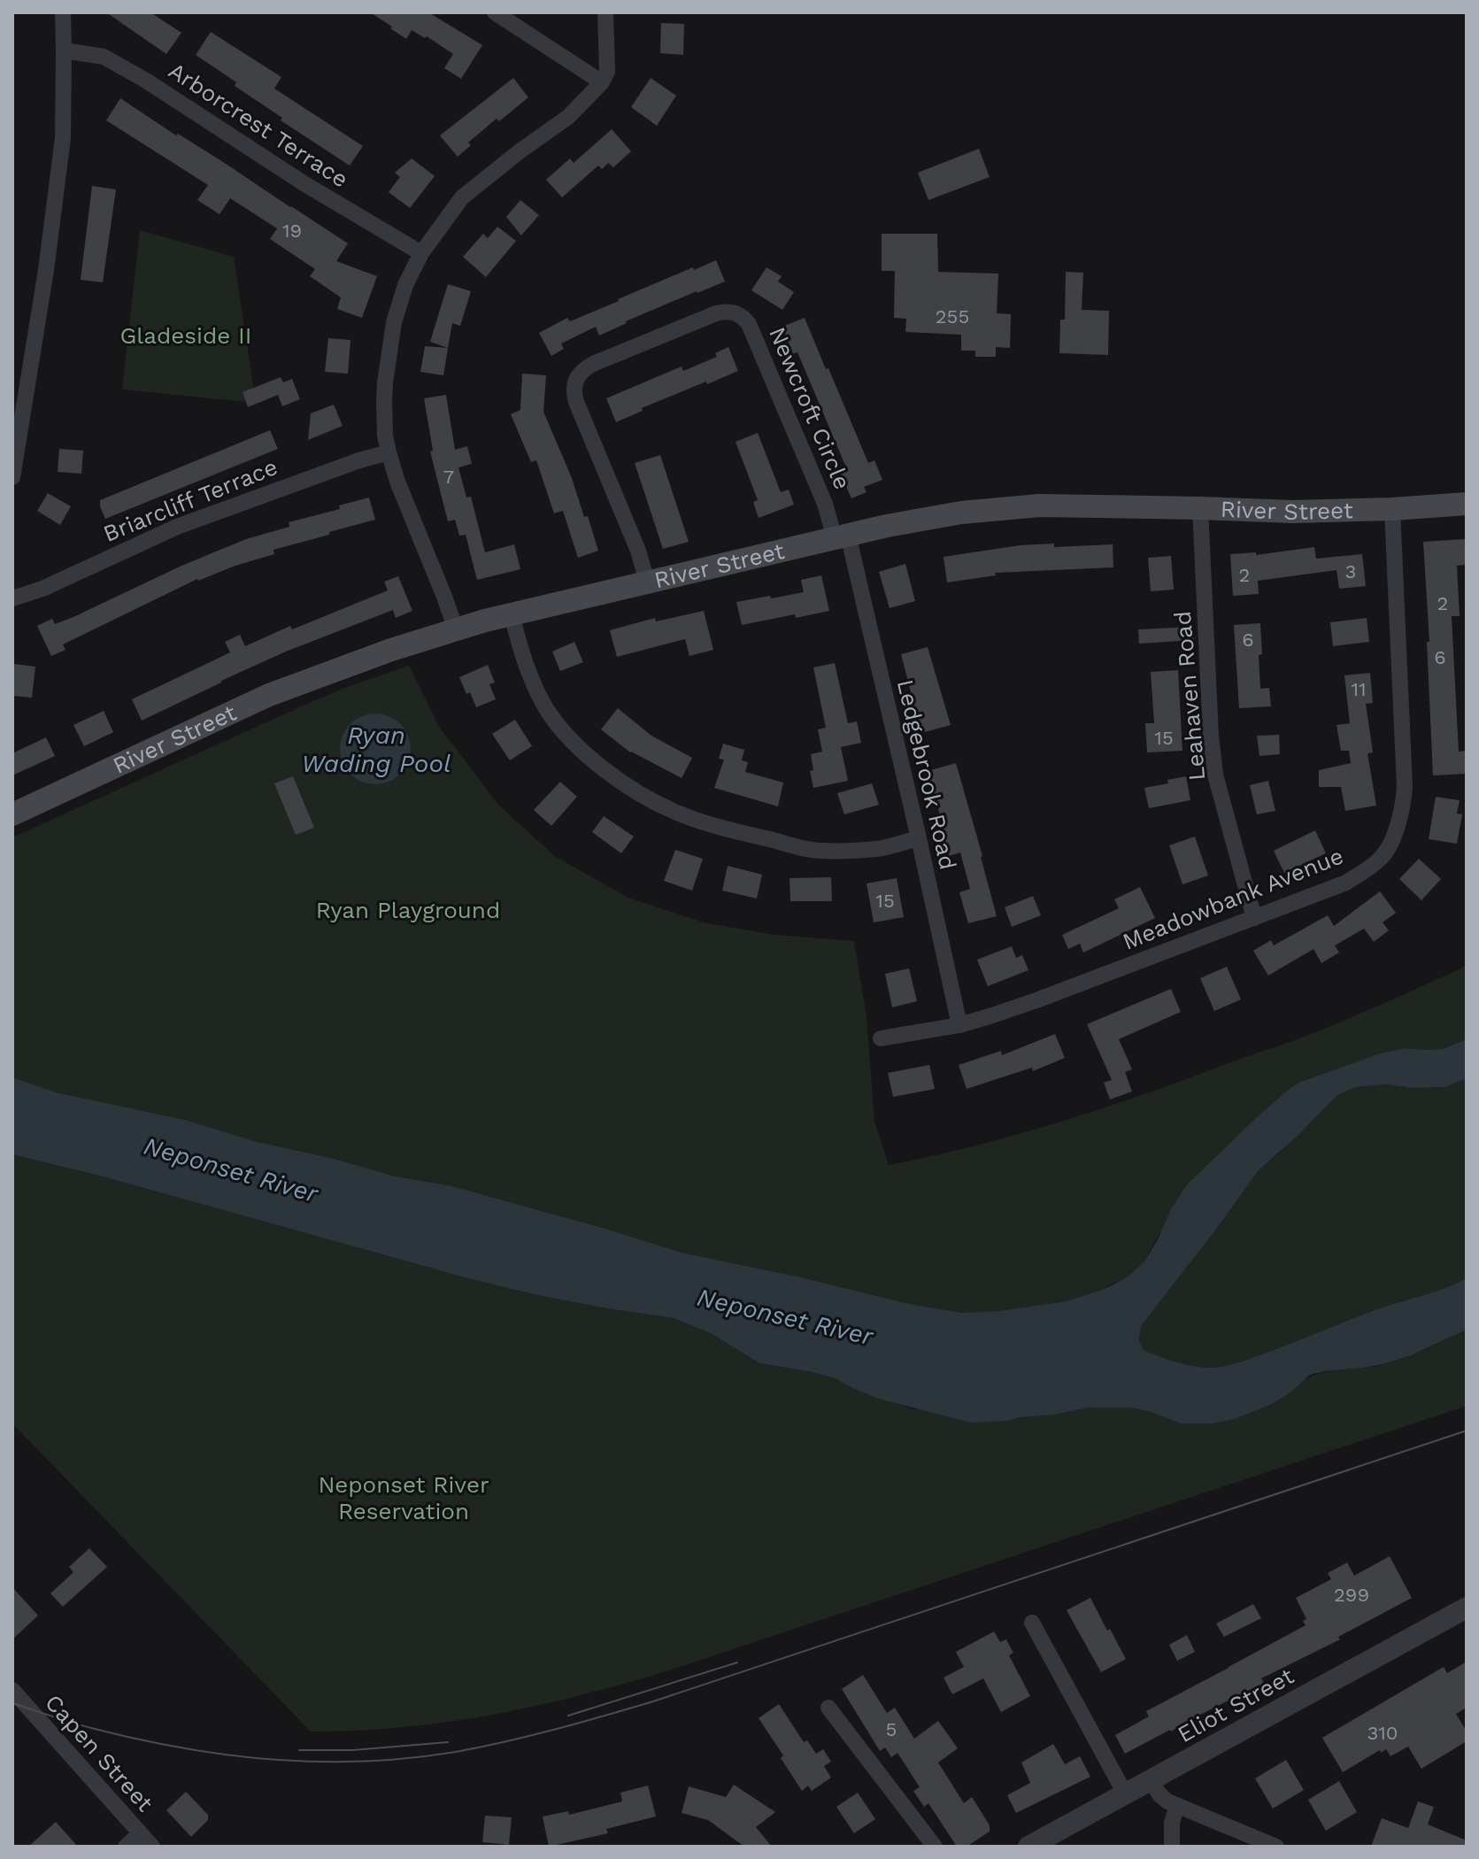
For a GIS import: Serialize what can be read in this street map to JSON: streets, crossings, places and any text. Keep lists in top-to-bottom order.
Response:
{
  "streets": {
    "main road": ["River Street"],
    "street": [
      "Arborcrest Terrace",
      "Newcroft Circle",
      "Briarcliff Terrace",
      "Leahaven Road",
      "Ledgebrook Road",
      "Meadowbank Avenue",
      "Eliot Street",
      "Capen Street"
    ]
  },
  "crossings": [
    ["Newcroft Circle", "River Street"],
    ["Newcroft Circle", "Ledgebrook Road"],
    ["River Street", "Leahaven Road"],
    ["River Street", "Ledgebrook Road"],
    ["River Street", "Meadowbank Avenue"],
    ["Leahaven Road", "Meadowbank Avenue"],
    ["Ledgebrook Road", "Meadowbank Avenue"]
  ],
  "water": ["Ryan Wading Pool", "Neponset River"],
  "parks": ["Gladeside II", "Ryan Playground", "Neponset River Reservation"],
  "house_numbers": [
    "19",
    "255",
    "7",
    "3",
    "2",
    "2",
    "6",
    "6",
    "11",
    "15",
    "15",
    "299",
    "5",
    "310"
  ]
}
